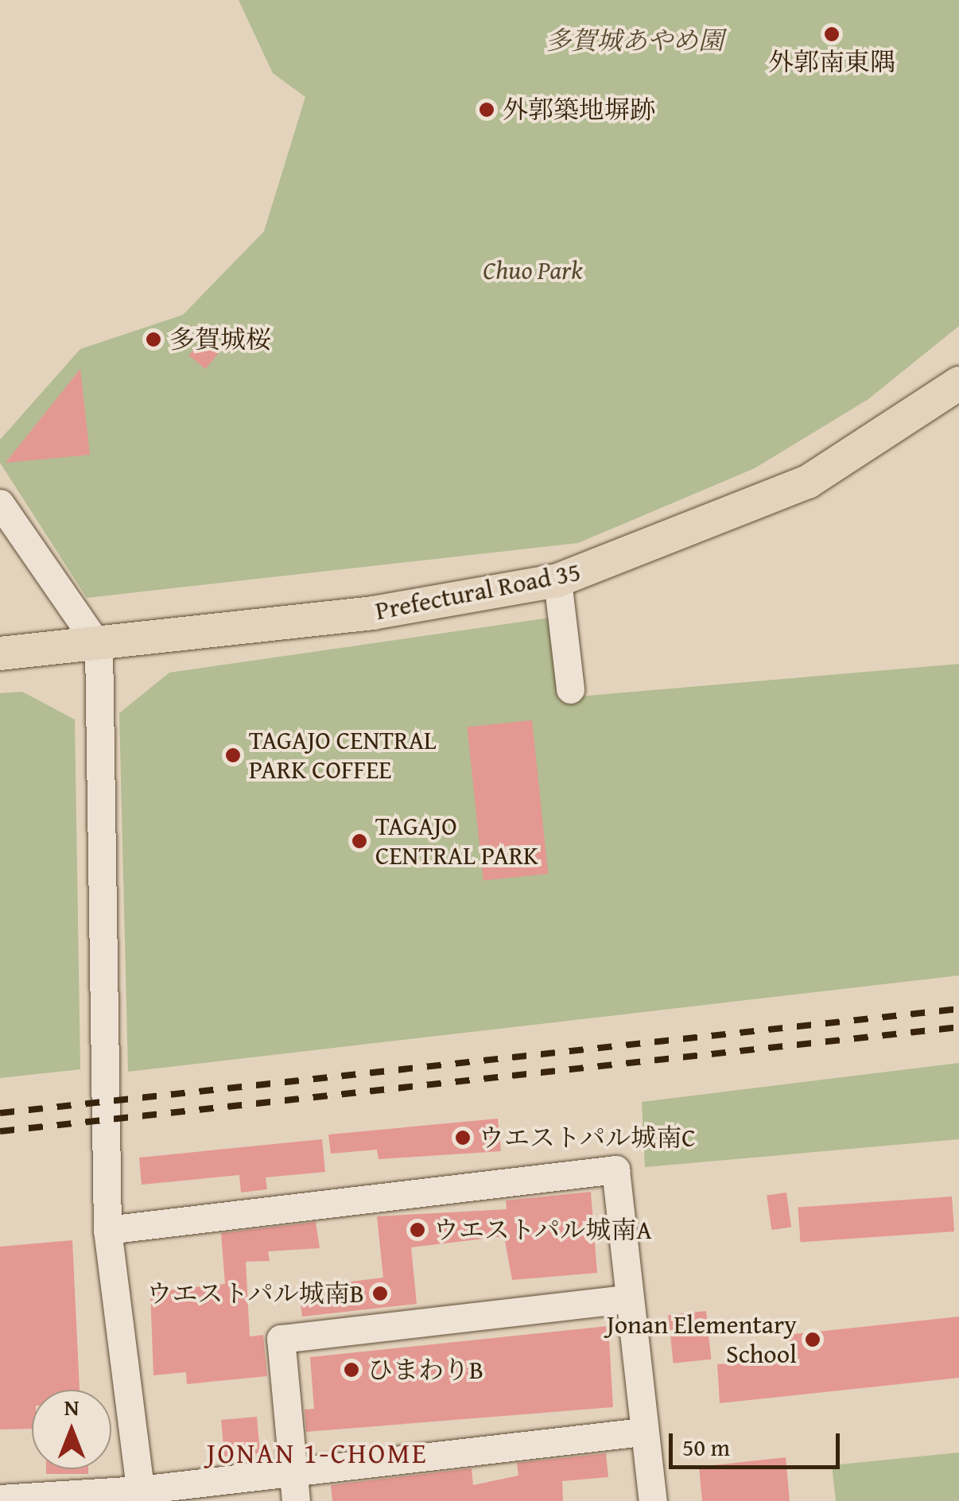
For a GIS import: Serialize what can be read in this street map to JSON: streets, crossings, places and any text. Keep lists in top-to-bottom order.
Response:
{
  "streets": {
    "main road": ["Prefectural Road 35"]
  },
  "districts": ["JONAN 1-CHOME"],
  "parks": ["多賀城あやめ園", "Chuo Park"],
  "places": [
    "外郭南東隅",
    "外郭築地塀跡",
    "多賀城桜",
    "TAGAJO CENTRAL PARK COFFEE",
    "TAGAJO CENTRAL PARK",
    "ウエストパル城南C",
    "ウエストパル城南A",
    "ウエストパル城南B",
    "Jonan Elementary School",
    "ひまわりB"
  ],
  "scale_bar": "50 m",
  "north": "top"
}
